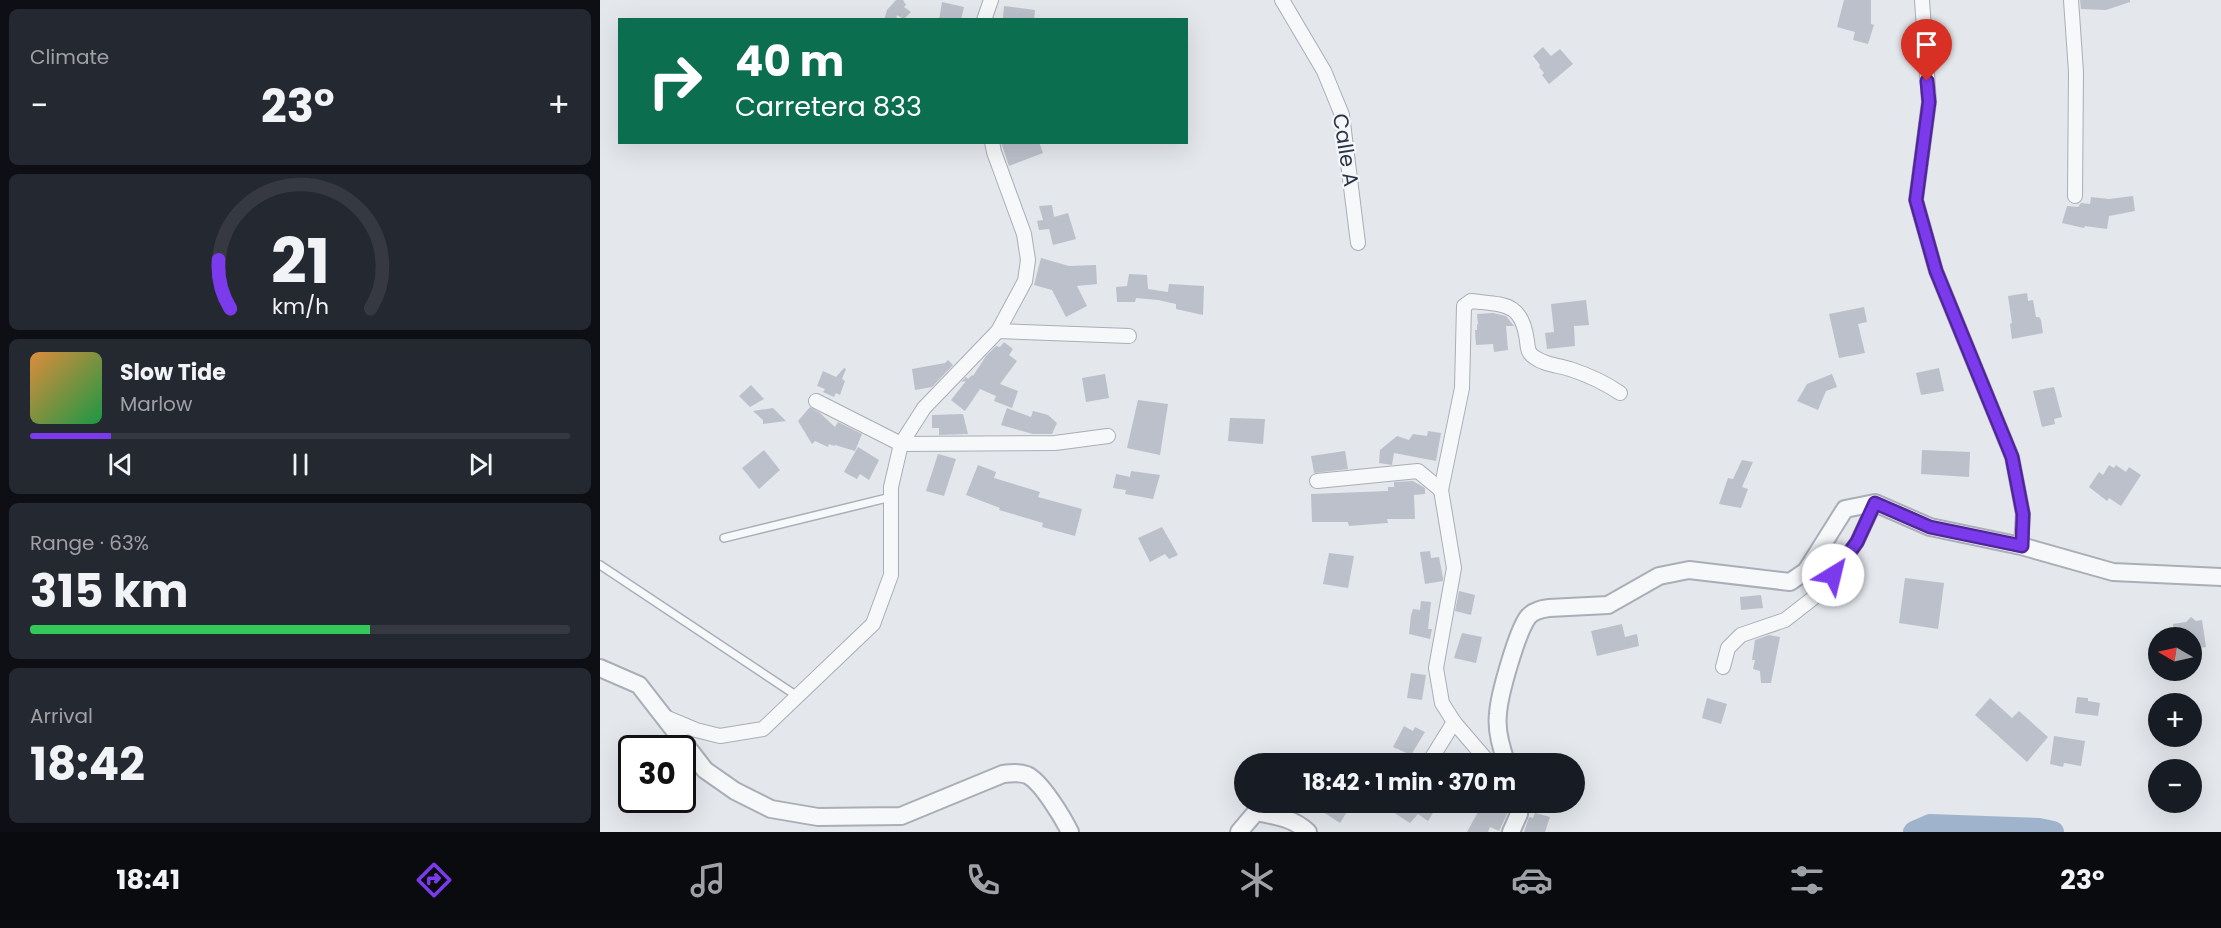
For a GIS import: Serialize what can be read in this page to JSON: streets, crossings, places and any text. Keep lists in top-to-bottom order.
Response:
{
  "streets": {
    "street": ["Calle A"]
  },
  "north": "left",
  "page": {
    "tile": [
      "Climate",
      ["Range · 63%", "315 km"],
      ["Arrival", "18:42"]
    ],
    "turn": ["40 m", "Carretera 833"],
    "heat": ["−", "23°", "+"],
    "song": ["Slow Tide", "Marlow"],
    "map_buttons": ["+", "−"],
    "limit": "30",
    "trip": "18:42 · 1 min · 370 m",
    "tabs": ["18:41", "23°"],
    "gauge": ["21", "km/h"]
  }
}
